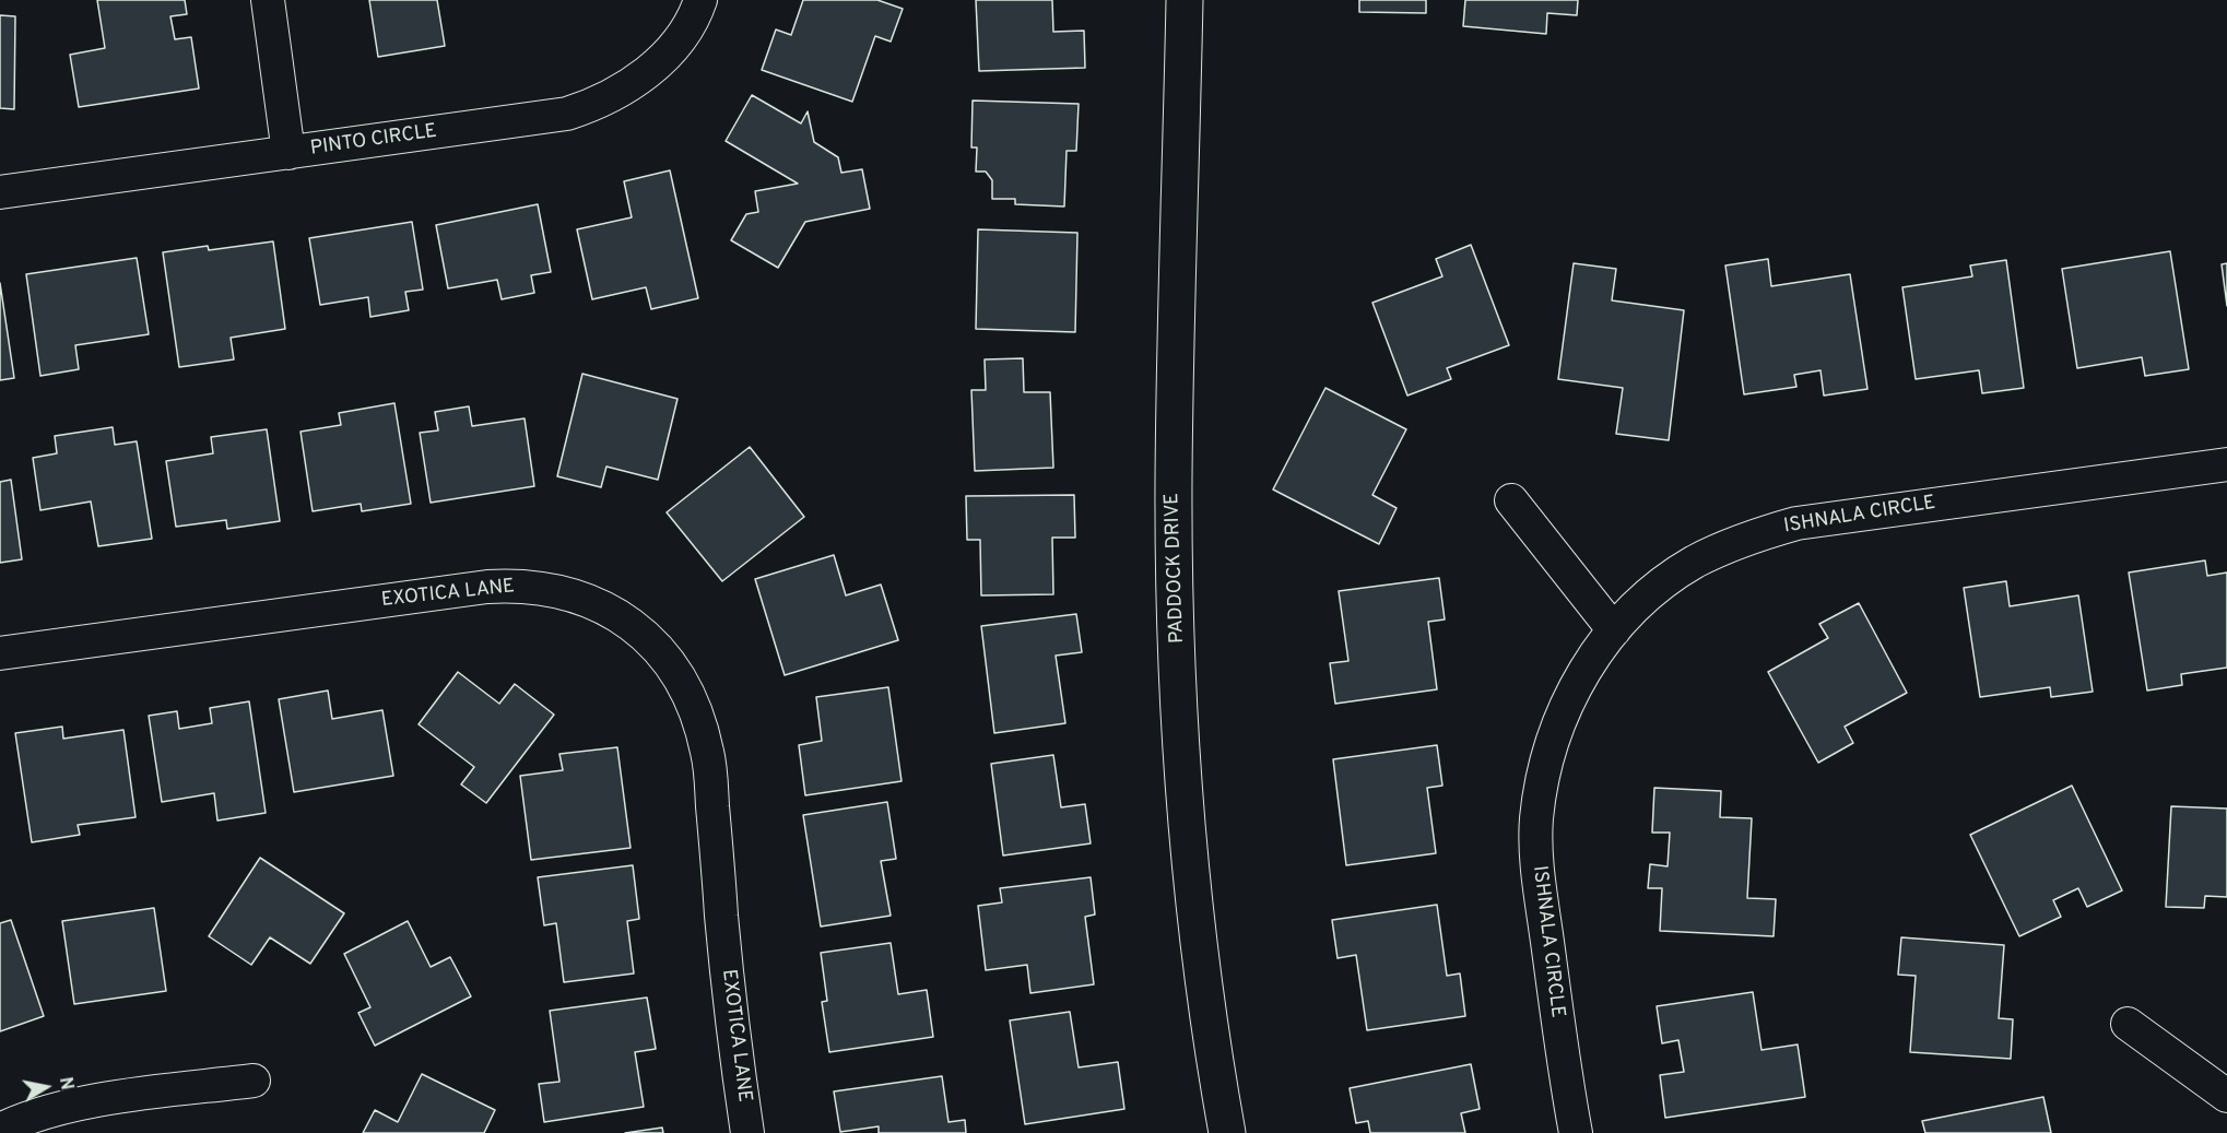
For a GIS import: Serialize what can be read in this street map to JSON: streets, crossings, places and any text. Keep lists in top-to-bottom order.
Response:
{
  "streets": {
    "street": [
      "PINTO CIRCLE",
      "ISHNALA CIRCLE",
      "PADDOCK DRIVE",
      "EXOTICA LANE"
    ]
  },
  "north": "right"
}
